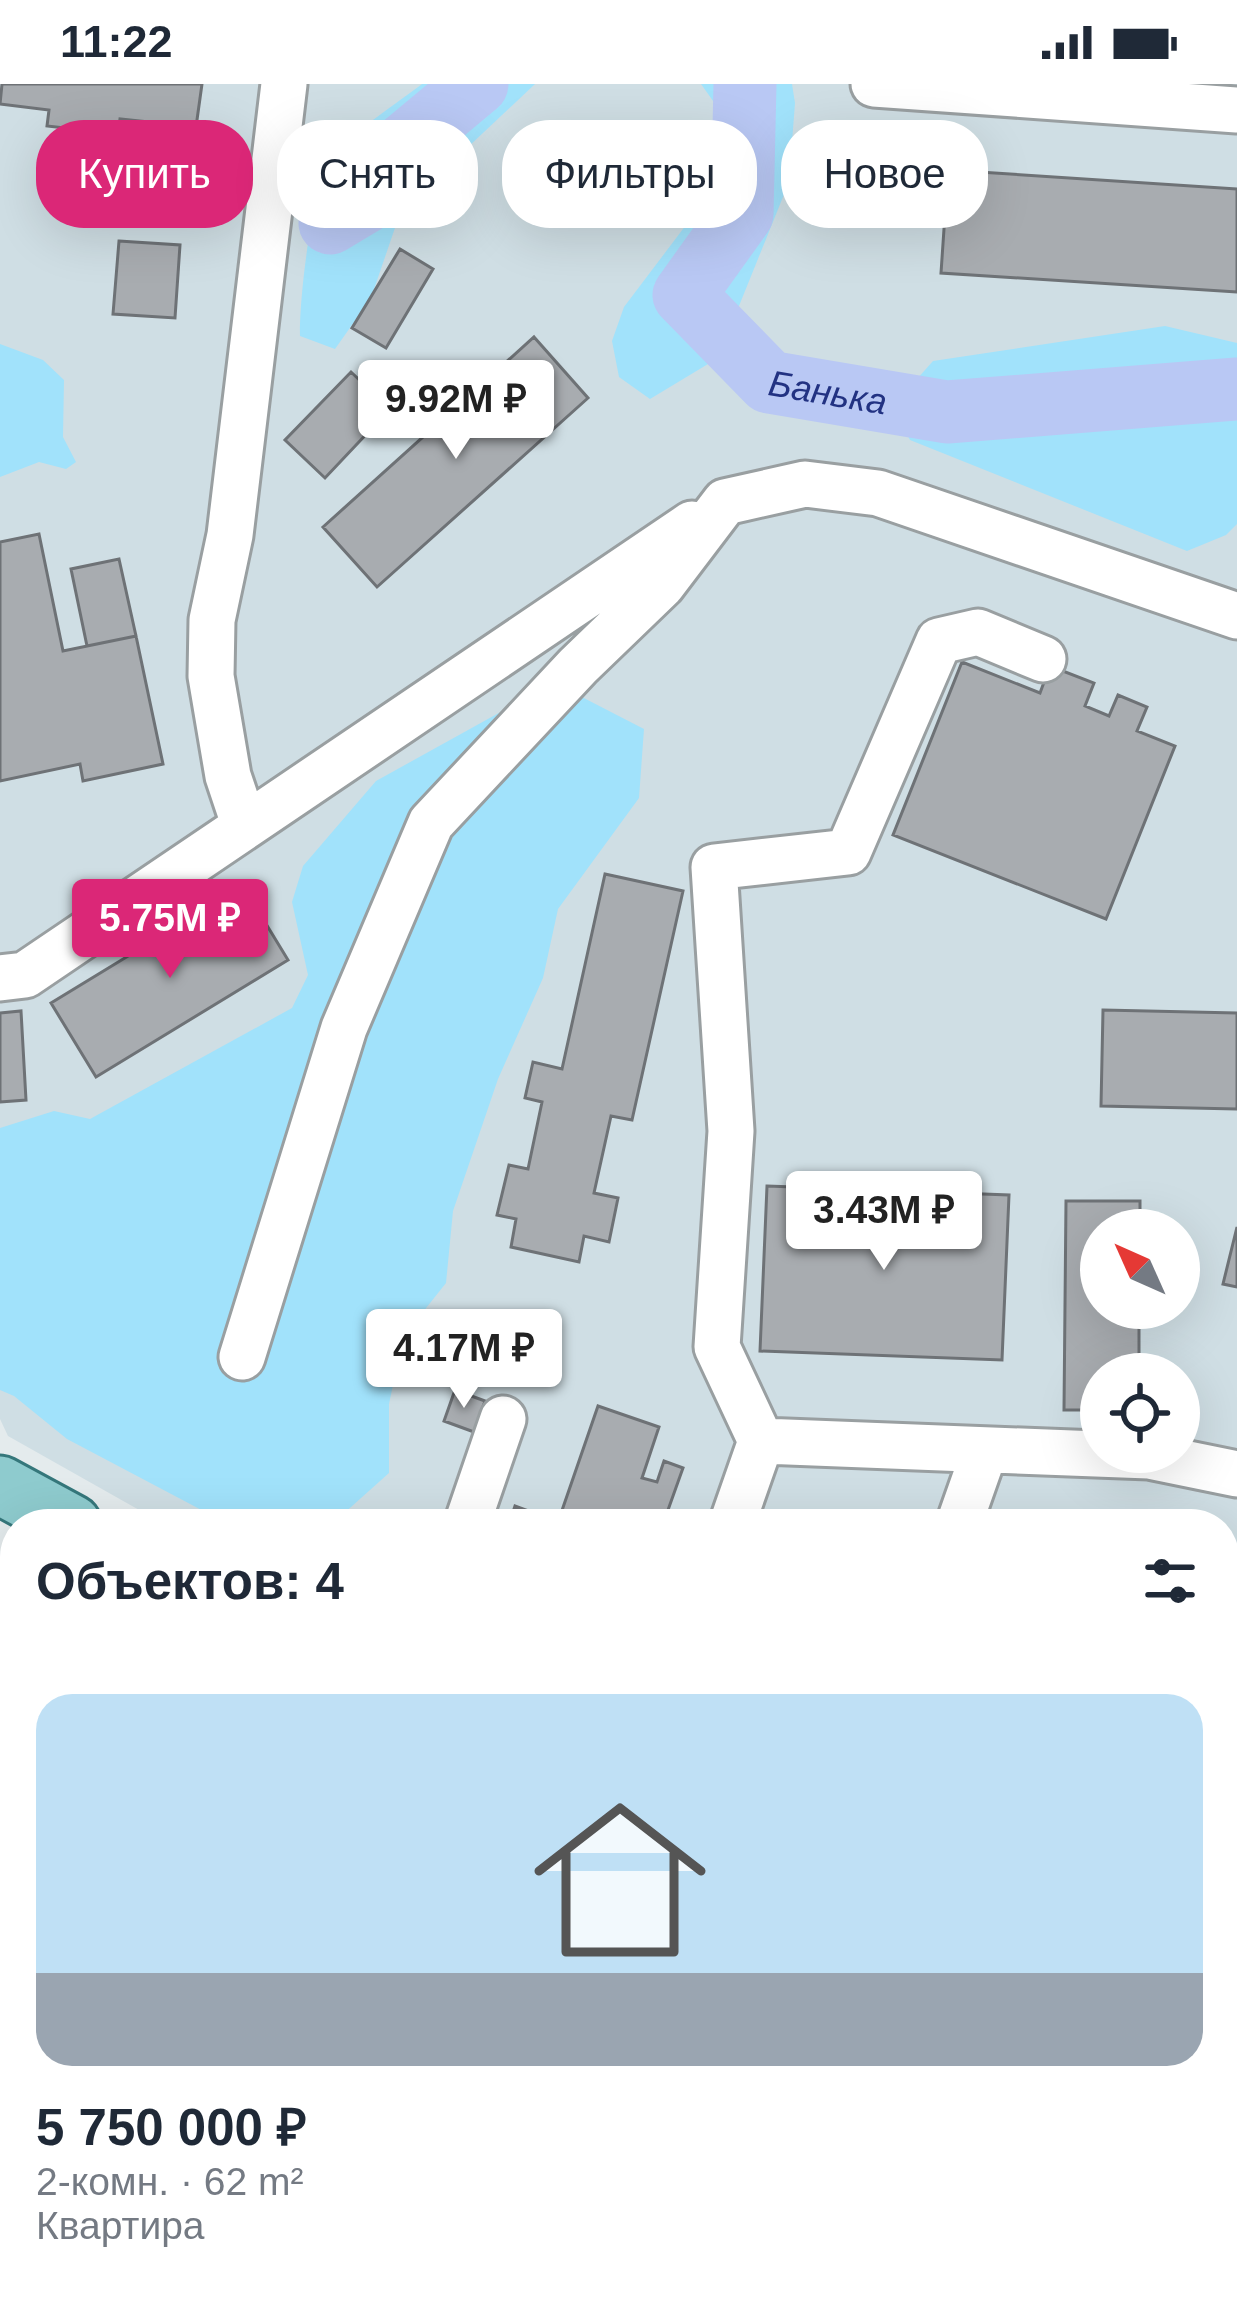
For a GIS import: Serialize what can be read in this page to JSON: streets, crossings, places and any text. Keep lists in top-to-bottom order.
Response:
{
  "water": ["Банька"],
  "north": "top left",
  "page": {
    "status": "11:22",
    "chip": [
      "Купить",
      "Снять",
      "Фильтры",
      "Новое"
    ],
    "price": [
      "9.92M ₽",
      "5.75M ₽",
      "3.43M ₽",
      "4.17M ₽"
    ],
    "heading": "Объектов: 4",
    "list": [
      {
        "name": "5 750 000 ₽",
        "note": "2-комн. · 62 m² · Квартира"
      }
    ]
  }
}
